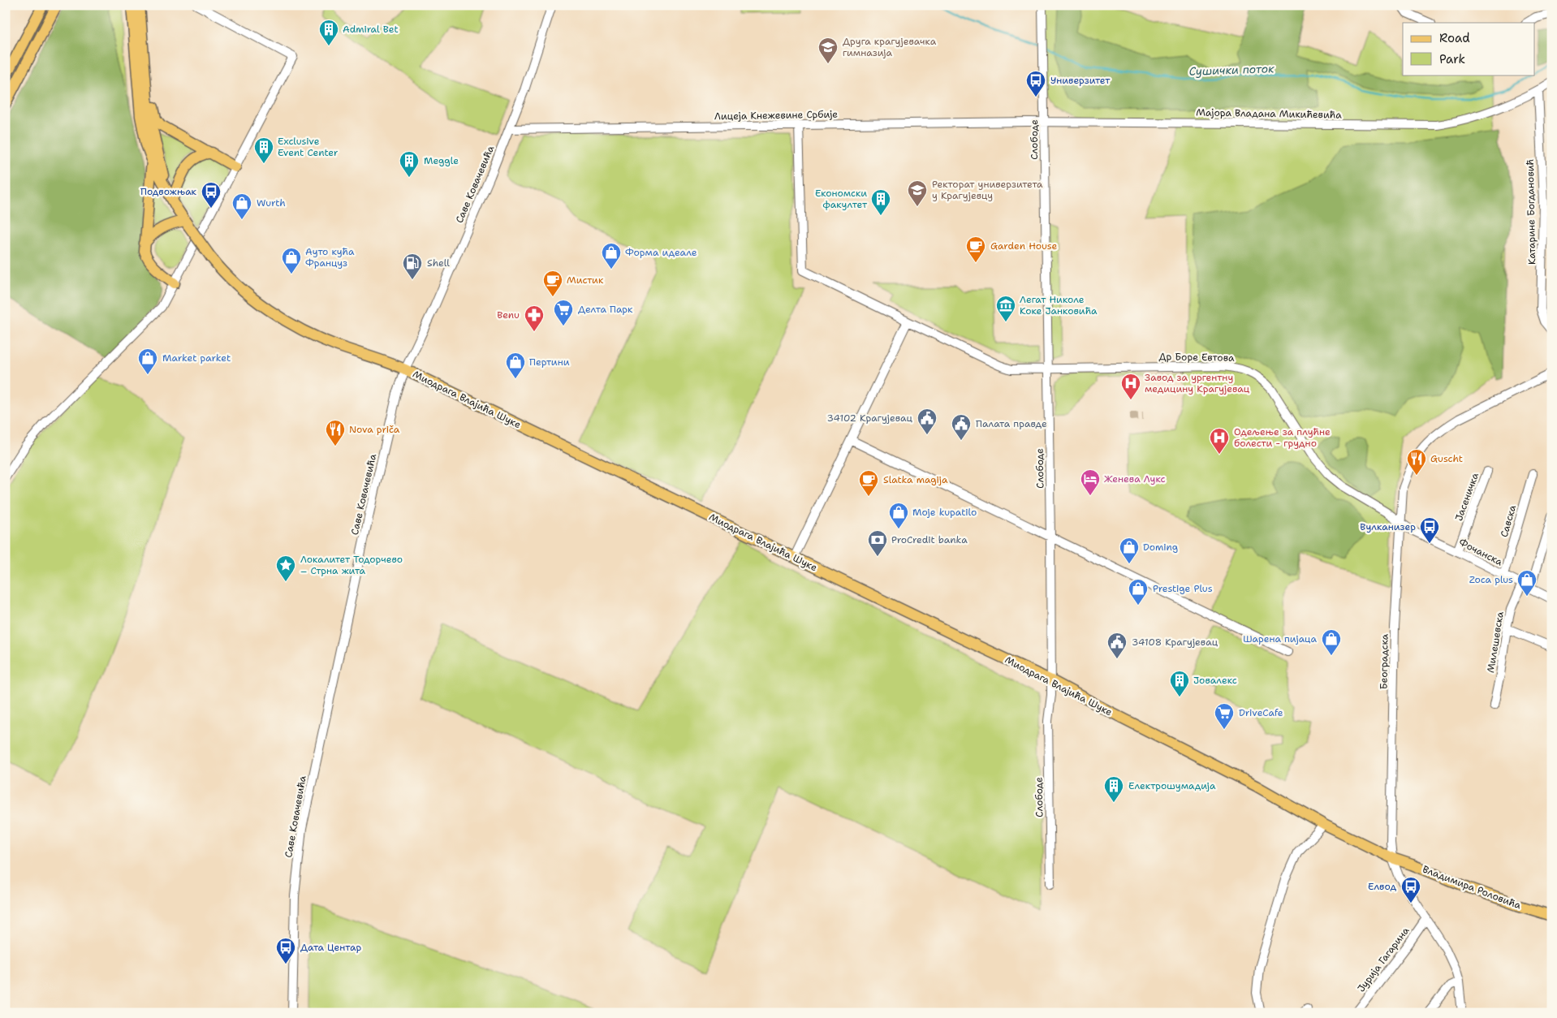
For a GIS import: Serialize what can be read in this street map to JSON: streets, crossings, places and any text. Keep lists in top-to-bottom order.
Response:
{
  "streets": {
    "main road": ["Миодрага Влајића Шуке", "Владимира Роловића"],
    "street": [
      "Мајора Владана Микићевића",
      "Лицеја Кнежевине Србије",
      "Слободе",
      "Саве Ковачевића",
      "Катарине Богдановић",
      "Др Боре Евтова",
      "Јасеничка",
      "Савска",
      "Фочанска",
      "Милешевска",
      "Београдска",
      "Јурија Гагарина"
    ]
  },
  "crossings": [
    ["Мајора Владана Микићевића", "Лицеја Кнежевине Србије"],
    ["Мајора Владана Микићевића", "Слободе"],
    ["Мајора Владана Микићевића", "Катарине Богдановић"],
    ["Лицеја Кнежевине Србије", "Слободе"],
    ["Лицеја Кнежевине Србије", "Саве Ковачевића"],
    ["Лицеја Кнежевине Србије", "Др Боре Евтова"],
    ["Слободе", "Др Боре Евтова"],
    ["Слободе", "Миодрага Влајића Шуке"],
    ["Саве Ковачевића", "Миодрага Влајића Шуке"],
    ["Др Боре Евтова", "Фочанска"],
    ["Др Боре Евтова", "Београдска"],
    ["Миодрага Влајића Шуке", "Београдска"],
    ["Миодрага Влајића Шуке", "Владимира Роловића"],
    ["Јасеничка", "Фочанска"],
    ["Савска", "Фочанска"],
    ["Фочанска", "Милешевска"],
    ["Фочанска", "Београдска"],
    ["Београдска", "Владимира Роловића"],
    ["Београдска", "Јурија Гагарина"]
  ],
  "water": ["Сушички поток"],
  "places": {
    "building": [
      "Admiral Bet",
      "Exclusive Event Center",
      "Meggle",
      "Економски факултет",
      "Јовалекс",
      "Електрошумадија"
    ],
    "school or university": ["Друга крагујевачка гимназија", "Ректорат универзитета у Крагујевцу"],
    "bus stop": [
      "Универзитет",
      "Подвожњак",
      "Вулканизер",
      "Елвод",
      "Дата Центар"
    ],
    "shop": [
      "Wurth",
      "Форма идеале",
      "Ауто кућа Француз",
      "Market parket",
      "Пертини",
      "Moje kupatilo",
      "Doming",
      "Zoca plus",
      "Prestige Plus",
      "Шарена пијаца"
    ],
    "cafe": ["Garden House", "Мистик", "Slatka magija"],
    "fuel station": ["Shell"],
    "museum": ["Легат Николе Коке Јанковића"],
    "supermarket": ["Делта Парк", "DriveCafe"],
    "pharmacy": ["Benu"],
    "hospital": ["Завод за ургентну медицину Крагујевац", "Одељење за плућне болести - грудно"],
    "public building": ["34102 Крагујевац", "Палата правде", "34108 Крагујевац"],
    "restaurant": ["Nova priča", "Guscht"],
    "hotel": ["Женева Лукс"],
    "bank": ["ProCredit banka"],
    "place": ["Локалитет Тодорчево – Стрна жита"]
  },
  "legend": ["Road", "Park"]
}
